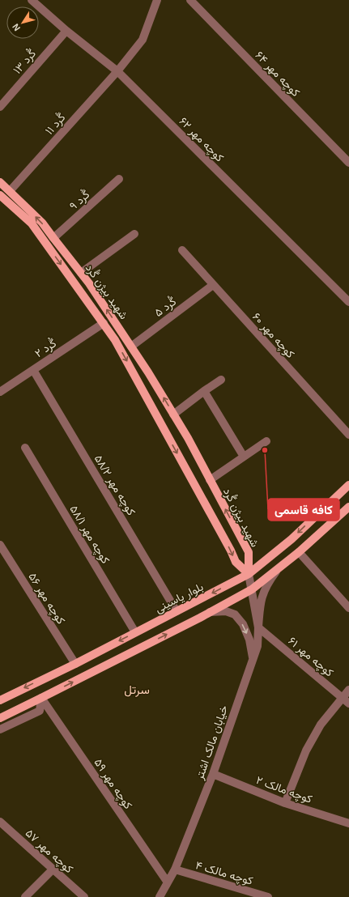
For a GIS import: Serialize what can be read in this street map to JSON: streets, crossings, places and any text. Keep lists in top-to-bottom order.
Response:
{
  "streets": {
    "main road": ["شهید بیژن گُرد", "بلوار یاسینی"],
    "street": [
      "گُرد ۱۳",
      "کوچه مهر ۶۴",
      "گُرد ۱۱",
      "کوچه مهر ۶۲",
      "گُرد ۹",
      "گُرد ۵",
      "کوچه مهر ۶۰",
      "گُرد ۲",
      "کوچه مهر ۵۸/۲",
      "کوچه مهر ۵۸/۱",
      "کوچه مهر ۵۶",
      "کوچه مهر ۶۱",
      "خیابان مالک اشتر",
      "کوچه مهر ۵۹",
      "کوچه مالک ۲",
      "کوچه مهر ۵۷",
      "کوچه مالک ۴"
    ]
  },
  "crossings": [
    ["گُرد ۱۳", "کوچه مهر ۶۲"],
    ["گُرد ۱۱", "کوچه مهر ۶۲"],
    ["گُرد ۱۱", "شهید بیژن گُرد"],
    ["گُرد ۹", "شهید بیژن گُرد"],
    ["شهید بیژن گُرد", "گُرد ۵"],
    ["شهید بیژن گُرد", "گُرد ۲"],
    ["شهید بیژن گُرد", "بلوار یاسینی"],
    ["شهید بیژن گُرد", "خیابان مالک اشتر"],
    ["گُرد ۵", "کوچه مهر ۶۰"],
    ["گُرد ۲", "کوچه مهر ۵۸/۲"],
    ["کوچه مهر ۵۸/۲", "بلوار یاسینی"],
    ["کوچه مهر ۵۸/۱", "بلوار یاسینی"],
    ["بلوار یاسینی", "کوچه مهر ۵۶"],
    ["بلوار یاسینی", "خیابان مالک اشتر"],
    ["کوچه مهر ۶۱", "خیابان مالک اشتر"],
    ["خیابان مالک اشتر", "کوچه مهر ۵۹"],
    ["خیابان مالک اشتر", "کوچه مالک ۲"],
    ["خیابان مالک اشتر", "کوچه مالک ۴"]
  ],
  "districts": ["سرتل"],
  "places": ["کافه قاسمی"],
  "north": "bottom left"
}
